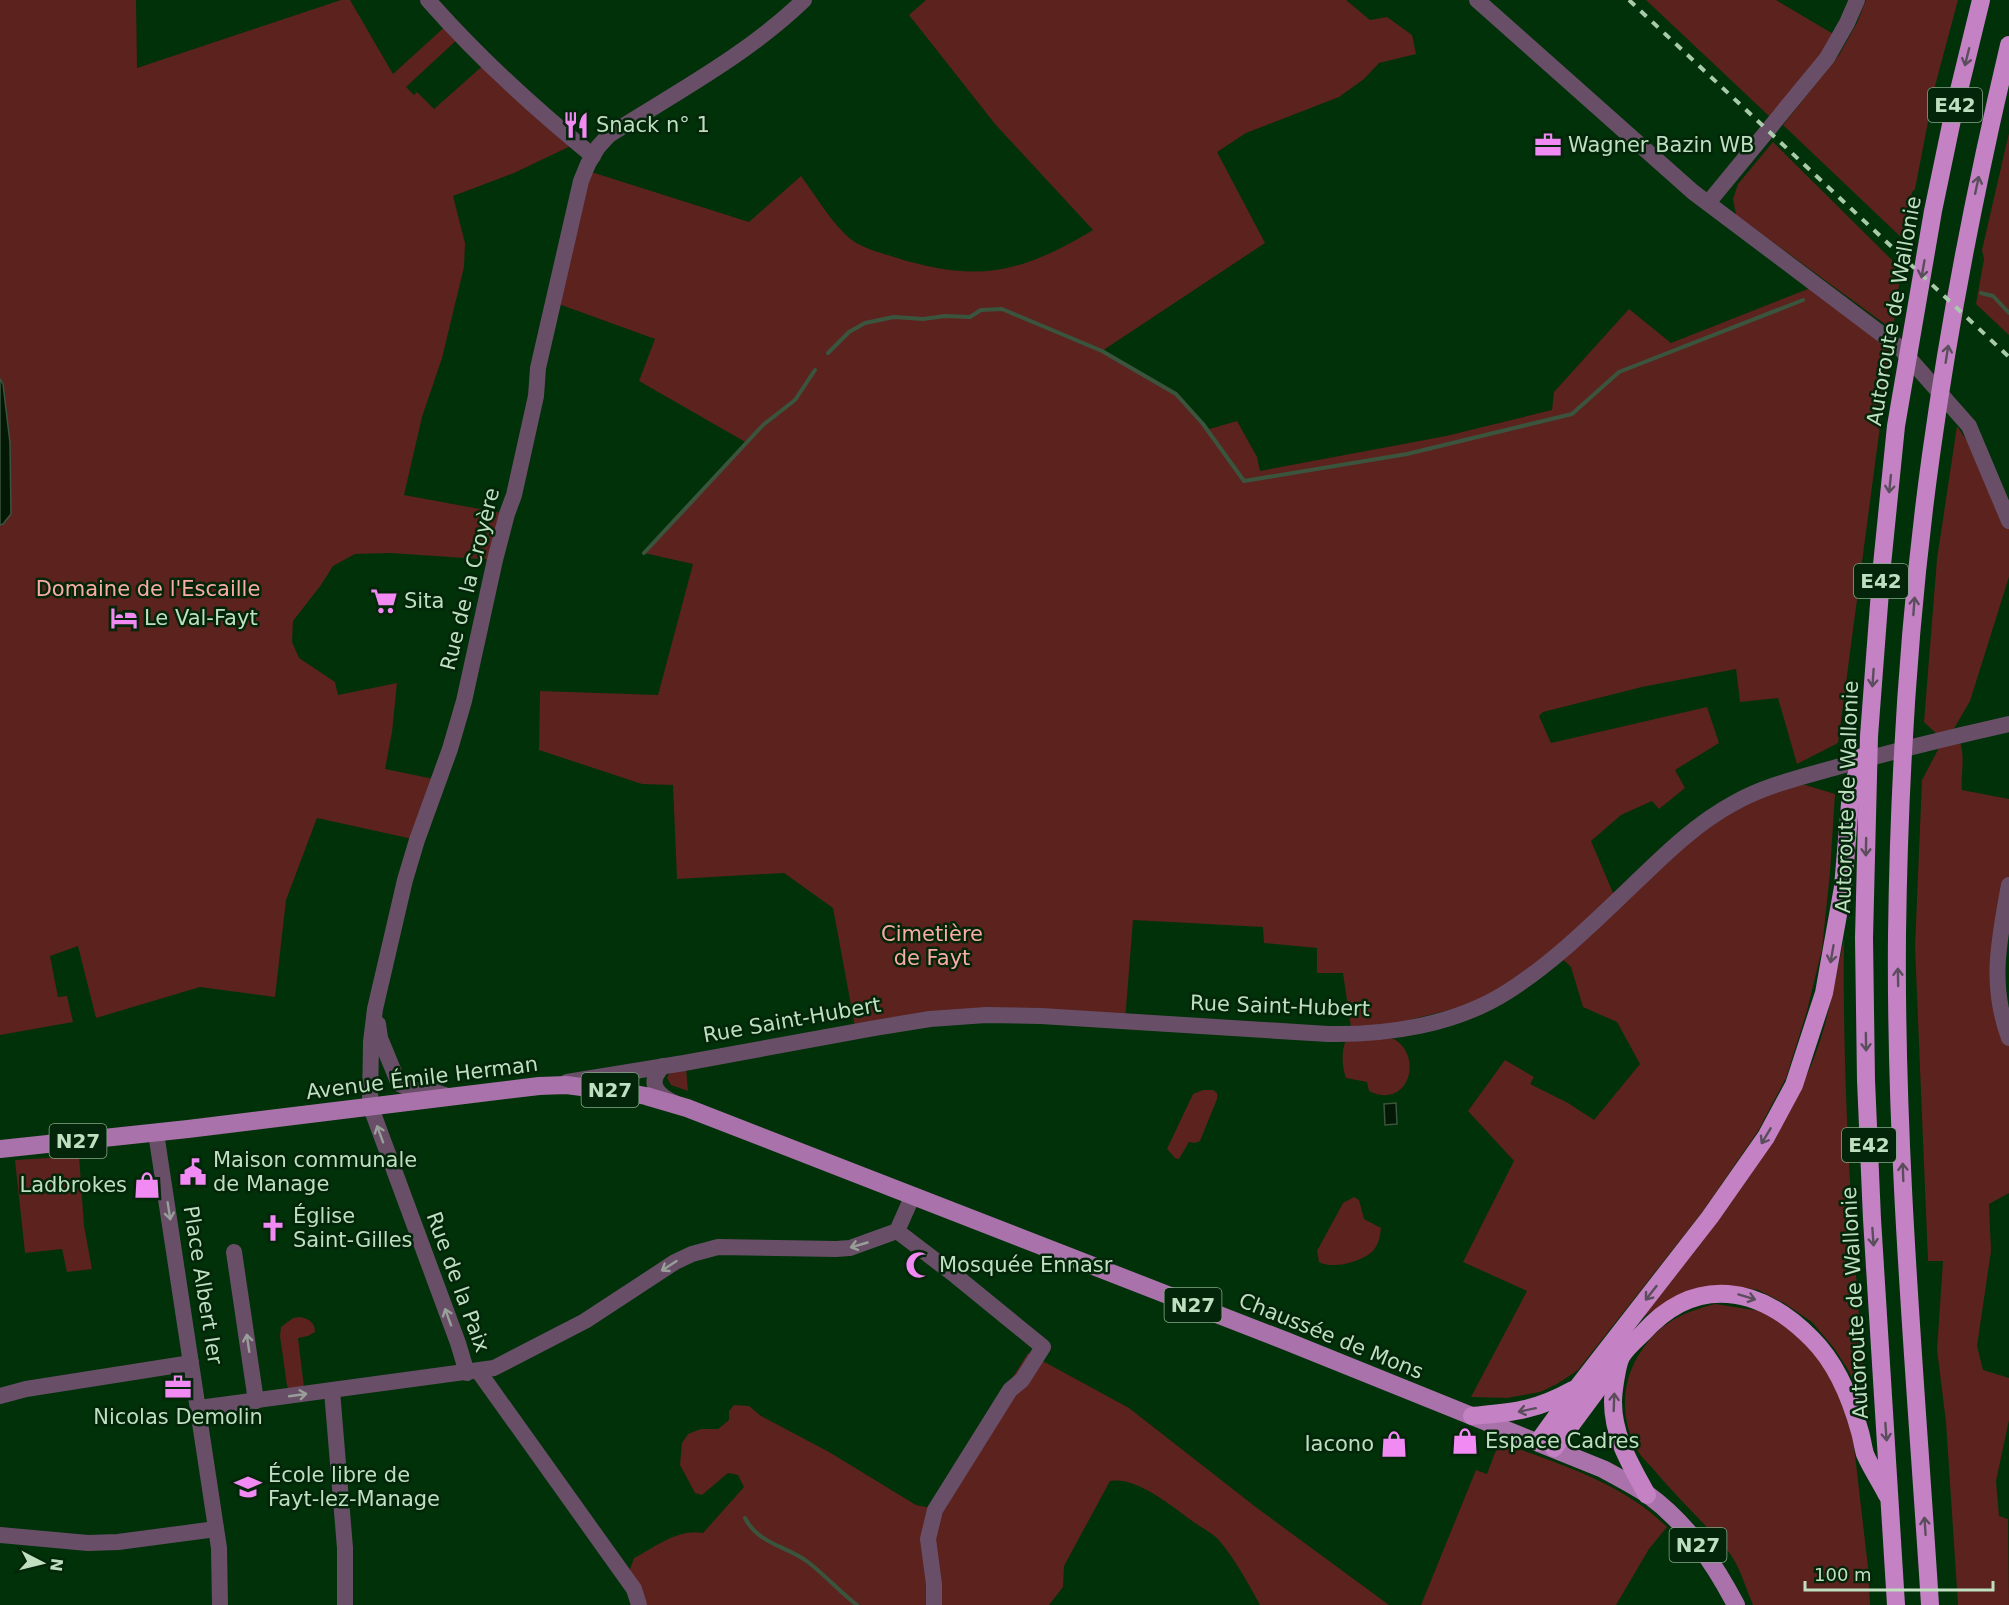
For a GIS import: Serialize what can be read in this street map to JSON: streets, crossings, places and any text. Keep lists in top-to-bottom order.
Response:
{
  "streets": {
    "highway": ["E42", "Autoroute de Wallonie"],
    "main road": ["Avenue Émile Herman", "N27", "Chaussée de Mons"],
    "street": [
      "Rue de la Croyère",
      "Rue Saint-Hubert",
      "Rue de la Paix",
      "Place Albert Ier"
    ]
  },
  "crossings": [
    ["Rue de la Croyère", "Avenue Émile Herman"],
    ["Rue de la Croyère", "Rue de la Paix"],
    ["Rue Saint-Hubert", "Avenue Émile Herman"],
    ["Avenue Émile Herman", "Rue de la Paix"],
    ["Avenue Émile Herman", "Place Albert Ier"],
    ["Avenue Émile Herman", "Chaussée de Mons"],
    ["N27", "Chaussée de Mons"]
  ],
  "one_way": ["Rue de la Paix"],
  "parks": ["Domaine de l'Escaille", "Cimetière de Fayt"],
  "places": {
    "restaurant": ["Snack n° 1"],
    "office": ["Wagner Bazin WB", "Nicolas Demolin"],
    "supermarket": ["Sita"],
    "hotel": ["Le Val-Fayt"],
    "public building": ["Maison communale de Manage"],
    "shop": ["Ladbrokes", "Espace Cadres", "Iacono"],
    "church": ["Église Saint-Gilles"],
    "mosque": ["Mosquée Ennasr"],
    "school or university": ["École libre de Fayt-lez-Manage"]
  },
  "scale_bar": "100 m",
  "north": "right"
}
